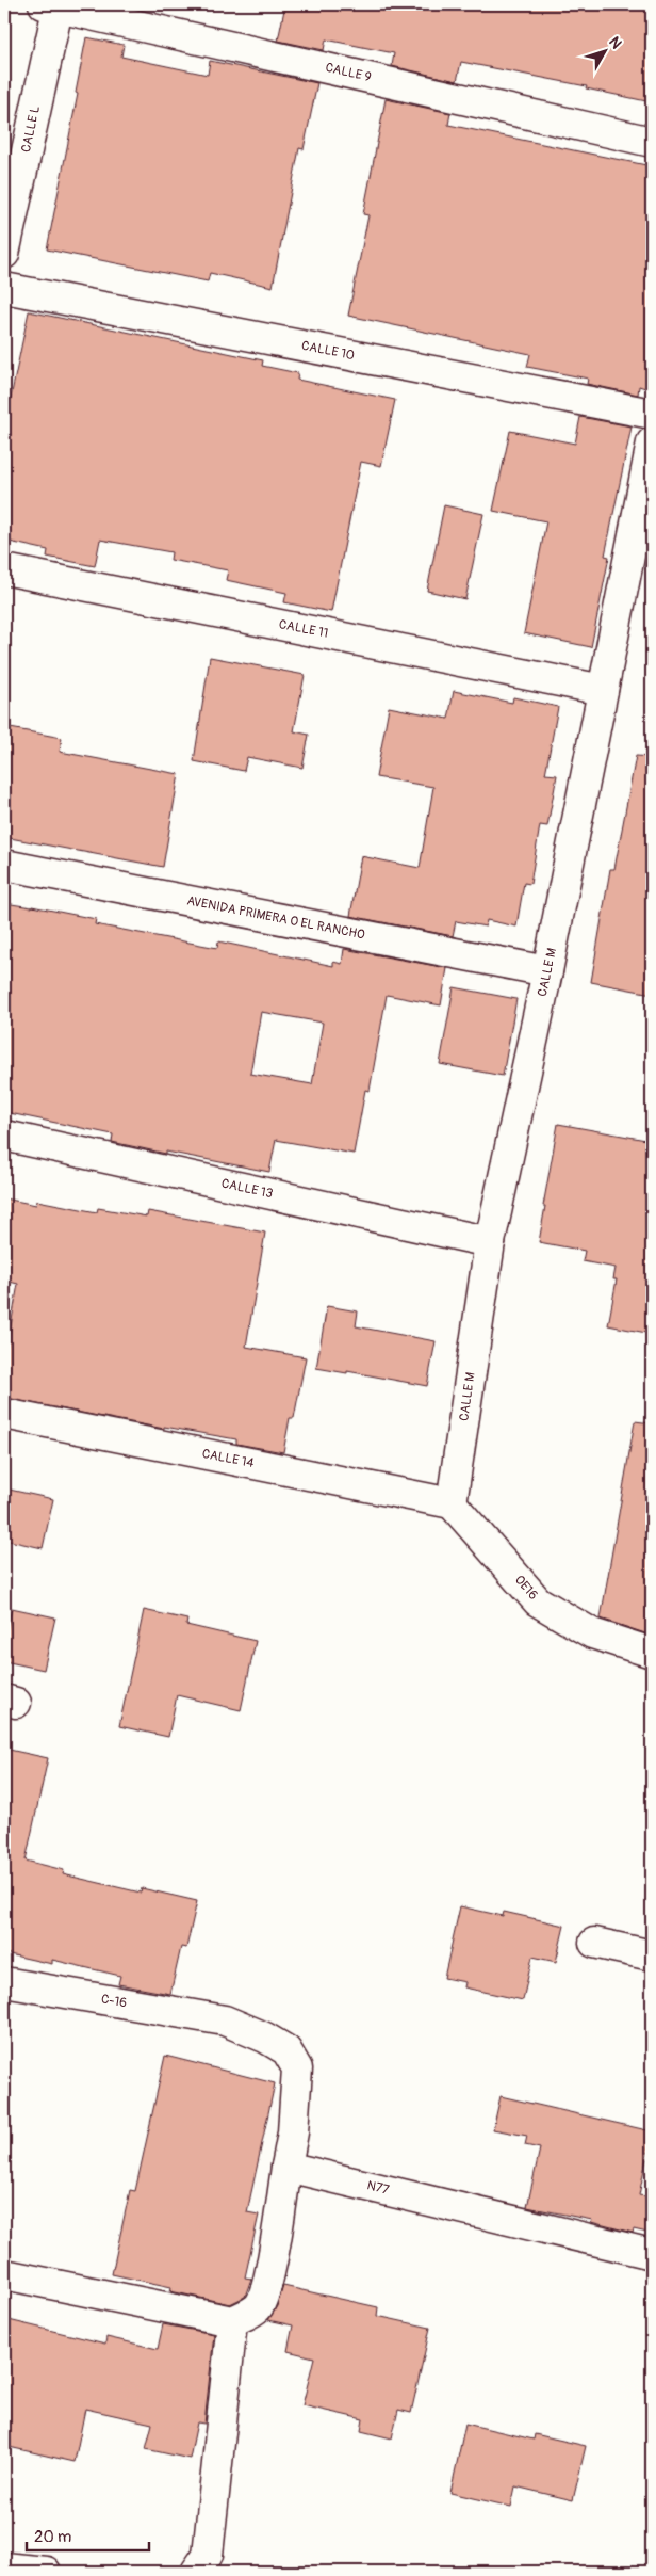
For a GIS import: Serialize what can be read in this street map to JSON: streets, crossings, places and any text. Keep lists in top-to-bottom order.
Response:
{
  "streets": {
    "street": [
      "CALLE 9",
      "CALLE L",
      "CALLE 10",
      "CALLE 11",
      "AVENIDA PRIMERA O EL RANCHO",
      "CALLE M",
      "CALLE 13",
      "CALLE 14",
      "OE16",
      "C-16",
      "N77"
    ]
  },
  "crossings": [
    ["CALLE 9", "CALLE L"],
    ["CALLE 11", "CALLE M"],
    ["AVENIDA PRIMERA O EL RANCHO", "CALLE M"],
    ["CALLE M", "CALLE 13"],
    ["CALLE M", "CALLE 14"],
    ["CALLE M", "OE16"],
    ["CALLE 14", "OE16"],
    ["C-16", "N77"]
  ],
  "scale_bar": "20 m",
  "north": "top right"
}
